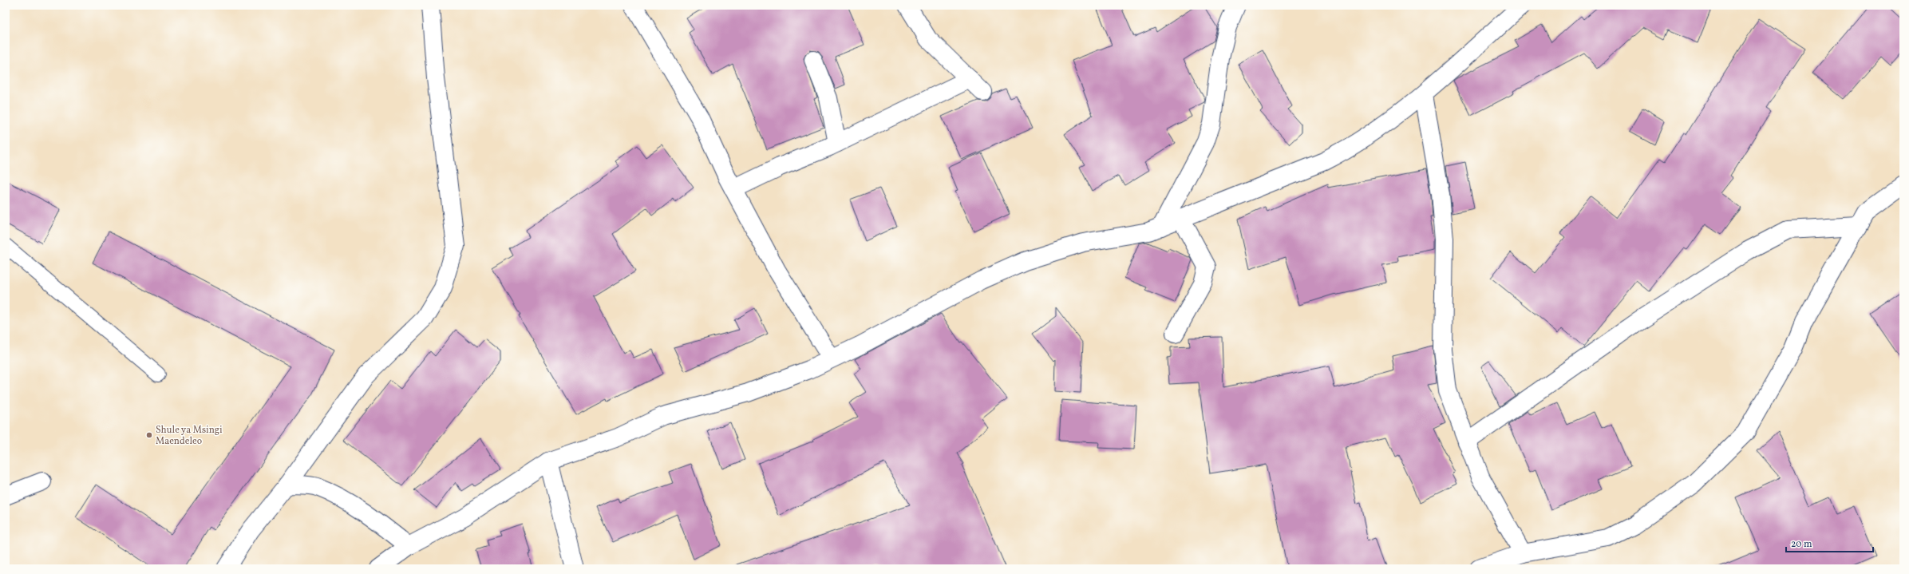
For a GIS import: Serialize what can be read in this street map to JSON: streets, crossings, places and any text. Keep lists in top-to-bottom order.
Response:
{
  "places": ["Shule ya Msingi Maendeleo"],
  "scale_bar": "20 m"
}
